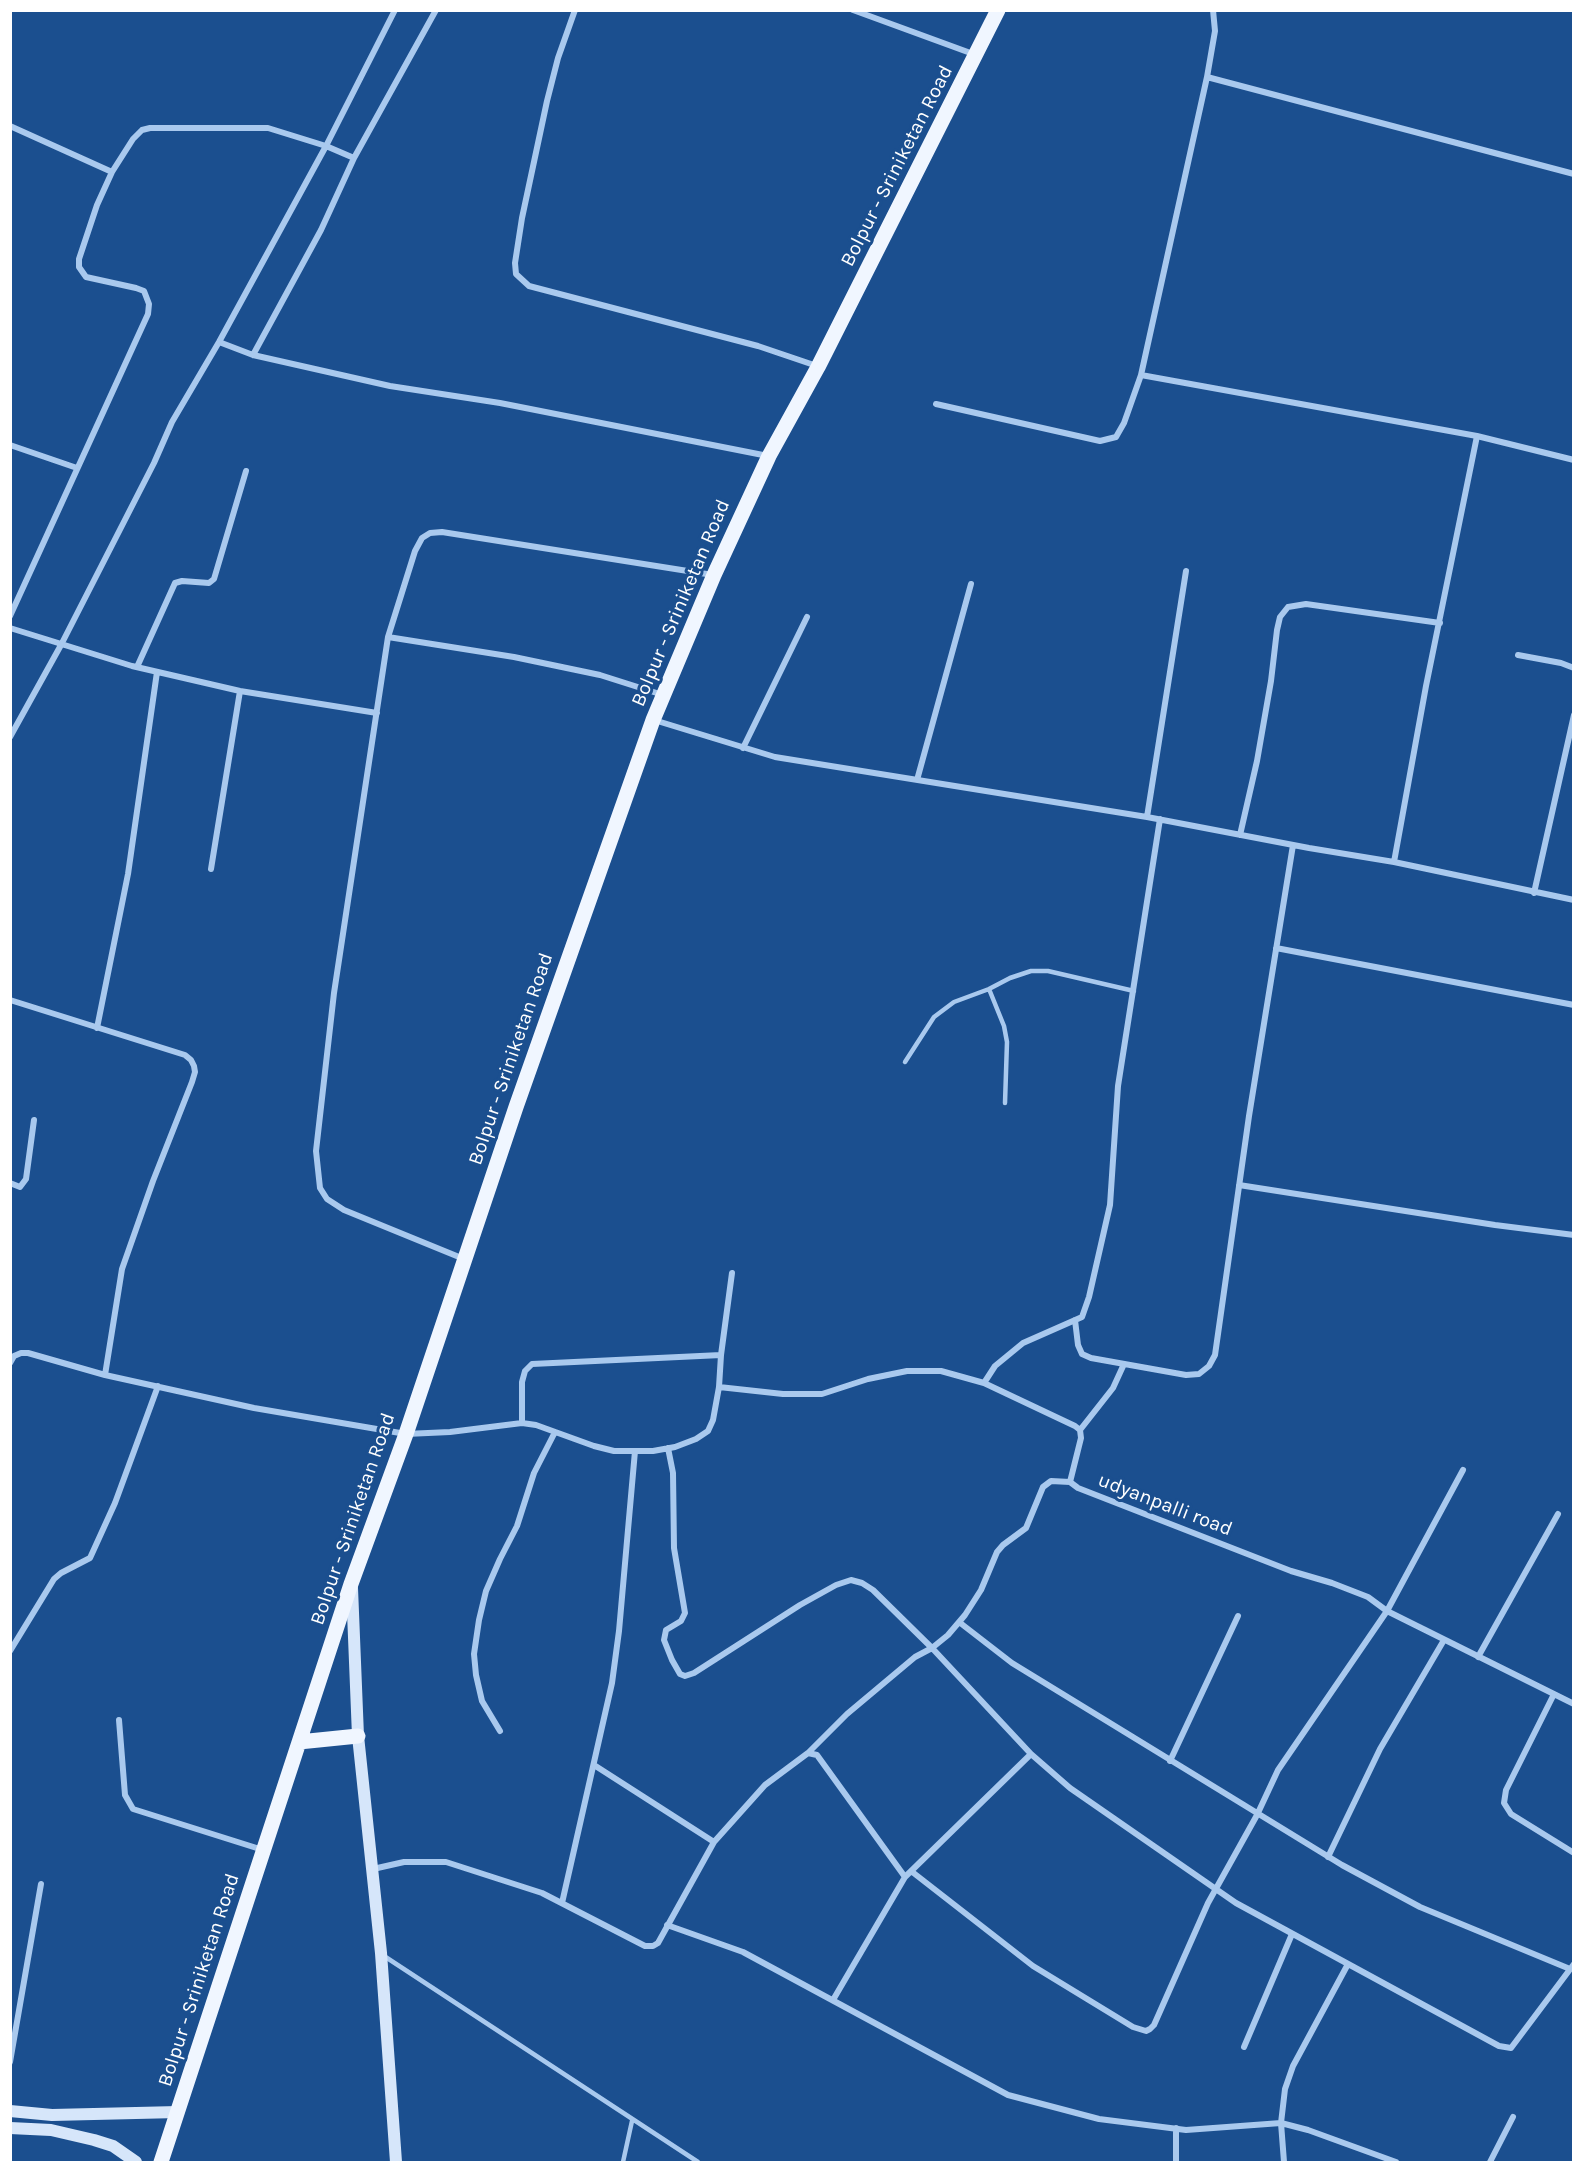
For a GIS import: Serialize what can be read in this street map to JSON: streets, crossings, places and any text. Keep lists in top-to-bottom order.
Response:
{
  "streets": {
    "main road": ["Bolpur - Sriniketan Road"],
    "street": ["udyanpalli road"]
  }
}
